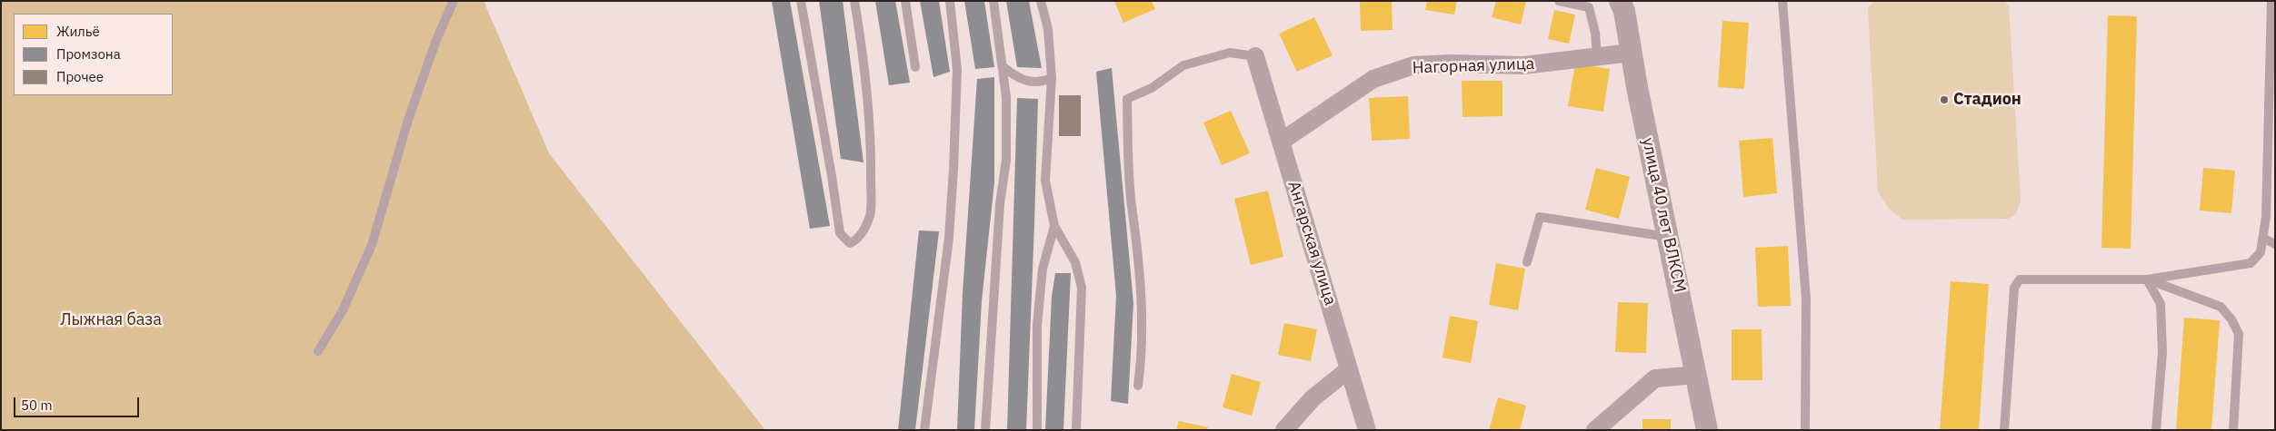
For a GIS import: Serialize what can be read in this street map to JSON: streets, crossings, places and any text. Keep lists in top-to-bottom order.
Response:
{
  "streets": {
    "street": ["Нагорная улица", "улица 40 лет ВЛКСМ", "Ангарская улица"]
  },
  "crossings": [
    ["Нагорная улица", "улица 40 лет ВЛКСМ"],
    ["Нагорная улица", "Ангарская улица"]
  ],
  "parks": ["Лыжная база"],
  "places": ["Стадион"],
  "legend": ["Жильё", "Промзона", "Прочее"],
  "scale_bar": "50 m"
}
